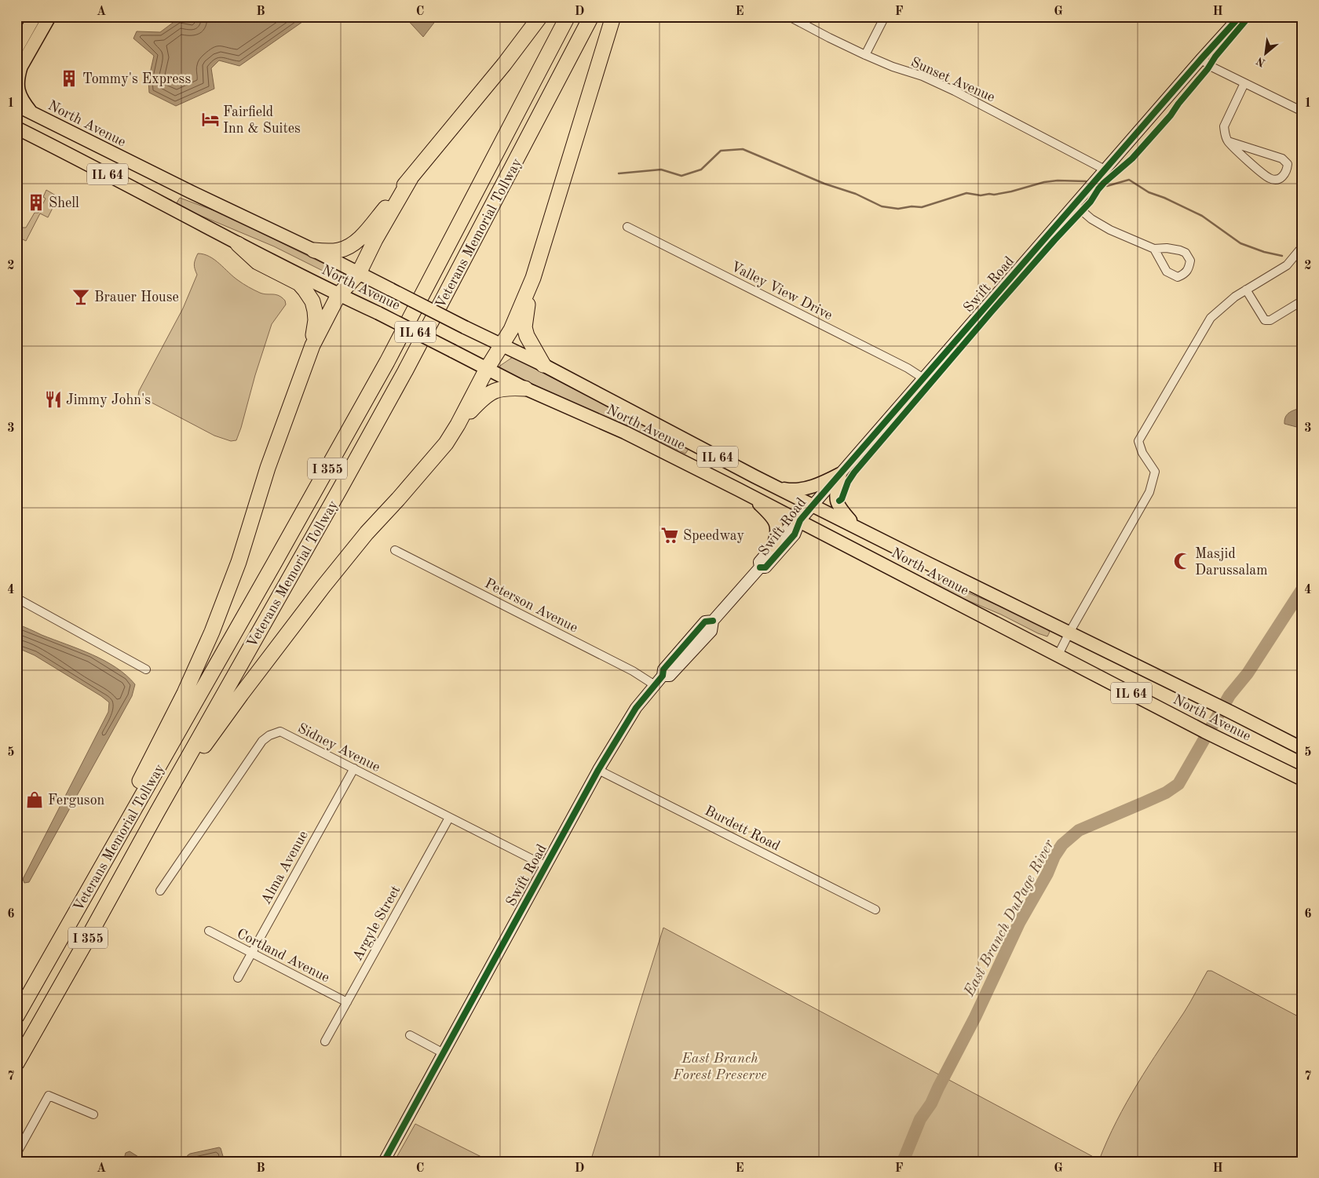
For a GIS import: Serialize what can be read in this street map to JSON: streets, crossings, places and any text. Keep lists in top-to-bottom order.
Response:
{
  "streets": {
    "highway": ["Veterans Memorial Tollway", "I 355"],
    "main road": ["North Avenue", "IL 64"],
    "street": [
      "Sunset Avenue",
      "Swift Road",
      "Valley View Drive",
      "Peterson Avenue",
      "Sidney Avenue",
      "Burdett Road",
      "Alma Avenue",
      "Argyle Street",
      "Cortland Avenue"
    ]
  },
  "crossings": [
    ["Sunset Avenue", "Swift Road"],
    ["North Avenue", "Swift Road"],
    ["Swift Road", "Valley View Drive"],
    ["Swift Road", "Peterson Avenue"],
    ["Swift Road", "Sidney Avenue"],
    ["Swift Road", "Burdett Road"],
    ["Sidney Avenue", "Alma Avenue"],
    ["Sidney Avenue", "Argyle Street"],
    ["Alma Avenue", "Cortland Avenue"],
    ["Argyle Street", "Cortland Avenue"]
  ],
  "water": ["East Branch DuPage River"],
  "parks": ["East Branch Forest Preserve"],
  "places": {
    "building": ["Tommy's Express", "Shell"],
    "hotel": ["Fairfield Inn & Suites"],
    "bar": ["Brauer House"],
    "restaurant": ["Jimmy John's"],
    "supermarket": ["Speedway"],
    "mosque": ["Masjid Darussalam"],
    "shop": ["Ferguson"]
  },
  "north": "bottom left",
  "grid": {
    "columns": [
      "A",
      "B",
      "C",
      "D",
      "E",
      "F",
      "G",
      "H"
    ],
    "rows": [
      "1",
      "2",
      "3",
      "4",
      "5",
      "6",
      "7"
    ]
  }
}
